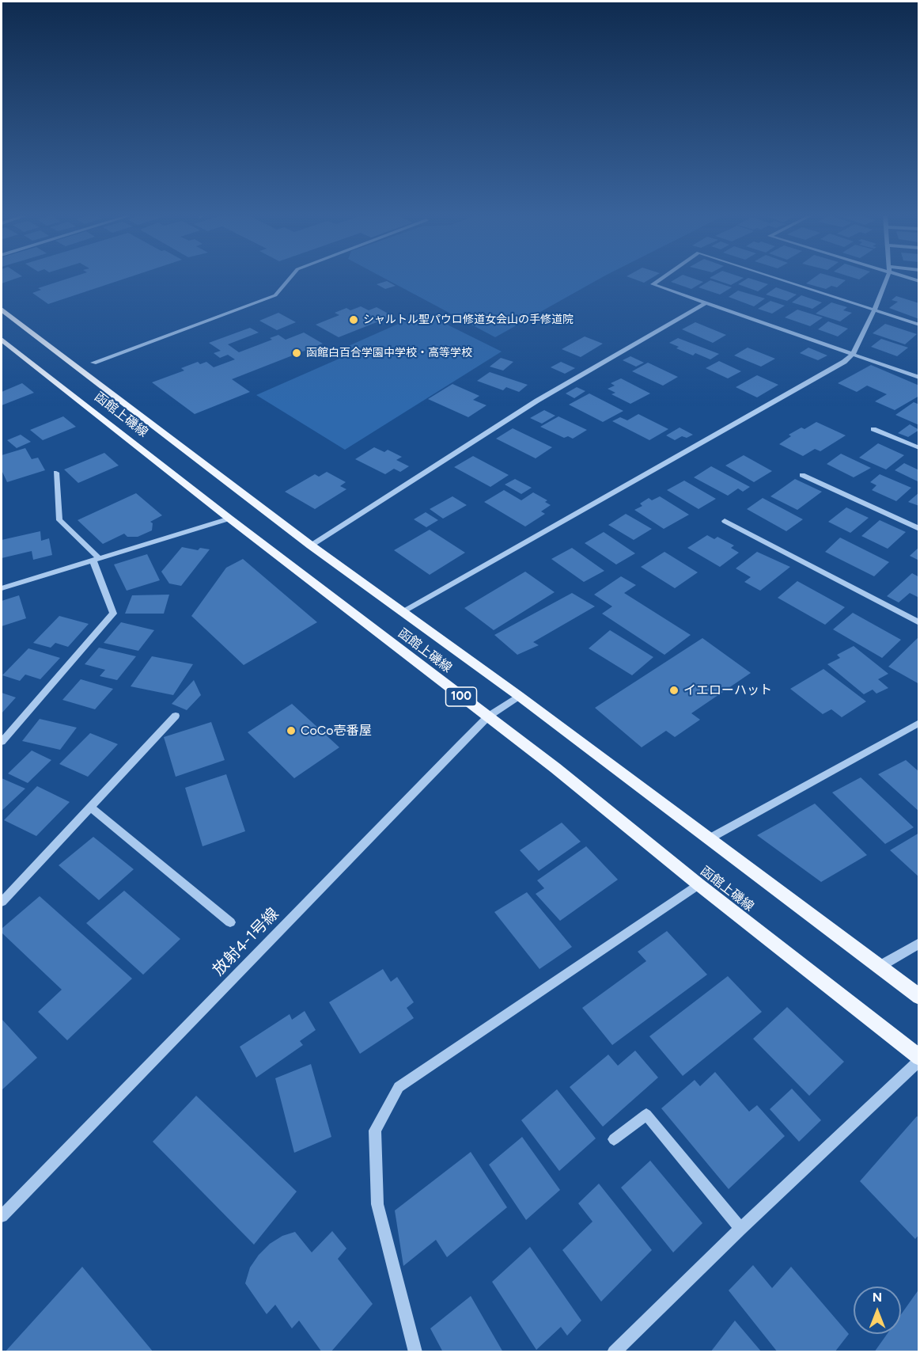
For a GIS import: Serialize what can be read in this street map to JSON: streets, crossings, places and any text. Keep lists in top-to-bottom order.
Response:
{
  "streets": {
    "main road": ["函館上磯線", "100"],
    "street": ["放射4-1号線"]
  },
  "crossings": [
    ["函館上磯線", "放射4-1号線"]
  ],
  "places": [
    "シャルトル聖パウロ修道女会山の手修道院",
    "函館白百合学園中学校・高等学校",
    "イエローハット",
    "CoCo壱番屋"
  ],
  "north": "top"
}
